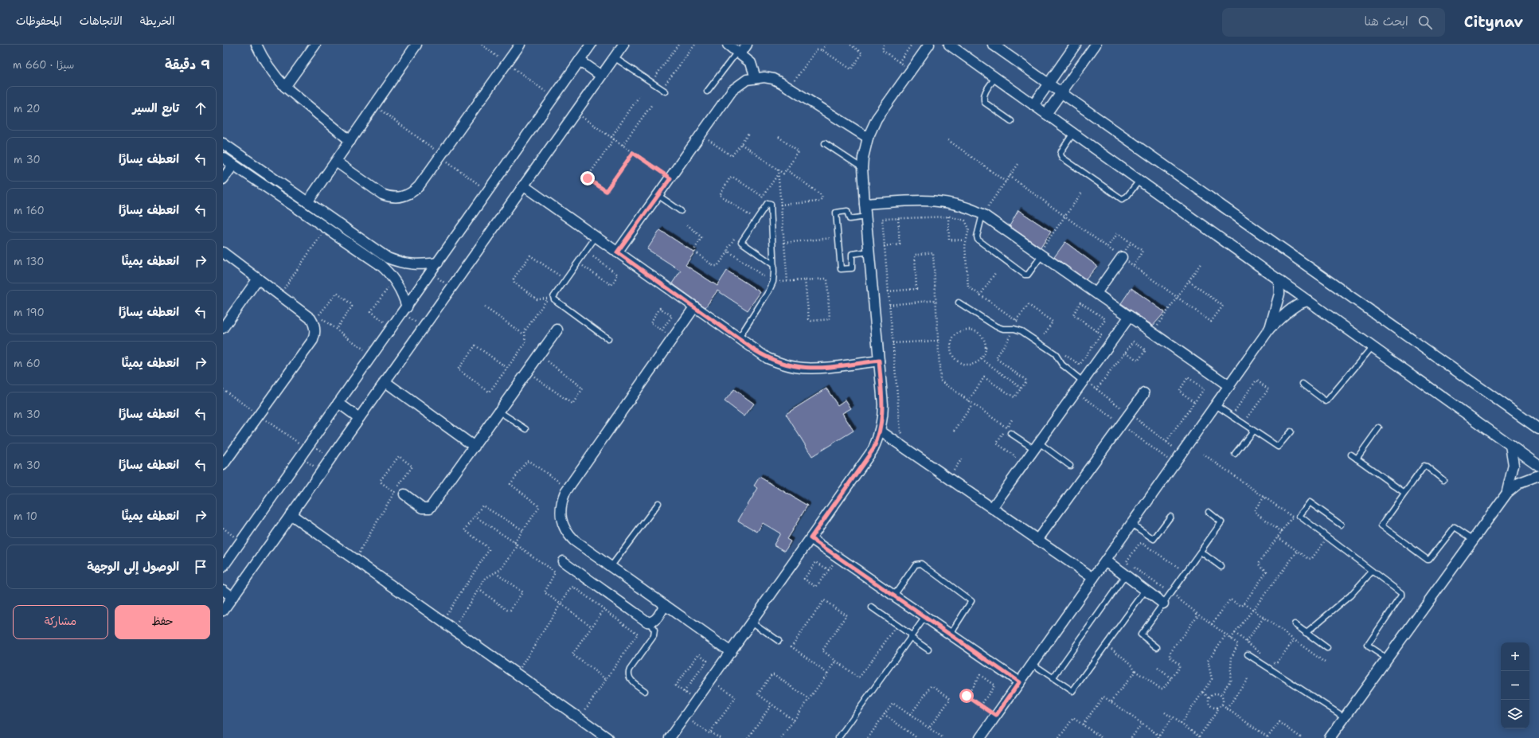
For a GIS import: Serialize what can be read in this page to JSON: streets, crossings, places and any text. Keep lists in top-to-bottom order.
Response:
{
  "page": {
    "header": "Citynav",
    "search": "ابحث هنا",
    "nav": ["الخريطة", "الاتجاهات", "المحفوظات"],
    "heading": ["9 دقيقة", "سيرًا · 660 m"],
    "list": [
      ["تابع السير", "20 m"],
      ["انعطف يسارًا", "30 m"],
      ["انعطف يسارًا", "160 m"],
      ["انعطف يمينًا", "130 m"],
      ["انعطف يسارًا", "190 m"],
      ["انعطف يمينًا", "60 m"],
      ["انعطف يسارًا", "30 m"],
      ["انعطف يسارًا", "30 m"],
      ["انعطف يمينًا", "10 m"],
      "الوصول إلى الوجهة"
    ],
    "buttons": ["حفظ", "مشاركة"],
    "map_buttons": ["+", "−"]
  }
}
